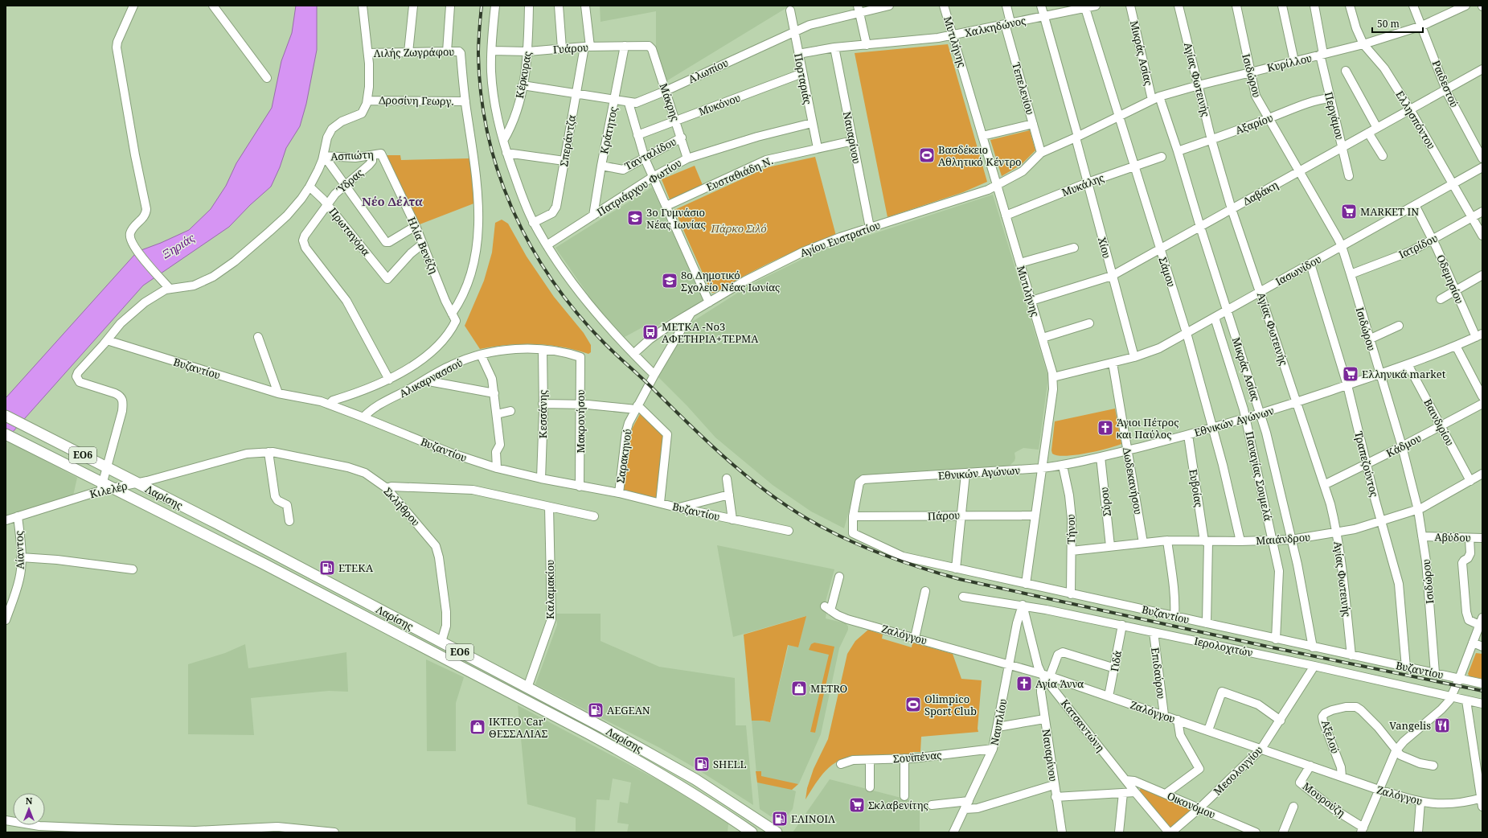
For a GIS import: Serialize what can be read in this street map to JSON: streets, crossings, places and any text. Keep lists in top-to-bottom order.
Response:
{
  "streets": {
    "main road": ["ΕΟ6", "Λαρίσης"],
    "street": [
      "Χαλκηδώνος",
      "Μυτιλήνης",
      "Γυάρου",
      "Λιλής Ζωγράφου",
      "Μικράς Ασίας",
      "Κυρίλλου",
      "Αλωπίου",
      "Κέρκυρας",
      "Ισιδώρου",
      "Πορταριάς",
      "Αγίας Φωτεινής",
      "Ραιδεστού",
      "Τεπελενίου",
      "Δροσίνη Γεωργ.",
      "Μάκρης",
      "Μυκόνου",
      "Περγάμου",
      "Ελλησπόντου",
      "Αξαρίου",
      "Κράτητος",
      "Ναυαρίνου",
      "Σπεράντζα",
      "Τανταλίδου",
      "Ασπιώτη",
      "Ευσταθιάδη Ν.",
      "Ύδρας",
      "Μυκάλης",
      "Πατριάρχου Φωτίου",
      "Δαβάκη",
      "Πρωταγόρα",
      "Αγίου Ευστρατίου",
      "Ηλία Βενέζη",
      "Ιατρίδου",
      "Χίου",
      "Ιασωνίδου",
      "Σάμου",
      "Οδεμησίου",
      "Βυζαντίου",
      "Αλικαρνασσού",
      "Κεσσάνης",
      "Μακρονήσου",
      "Εθνικών Αγώνων",
      "Βαινδιρίου",
      "Κάδμου",
      "Σαρακηνού",
      "Τραπεζούντος",
      "Παναγίας Σουμελά",
      "Δωδεκανήσου",
      "Ευβοίας",
      "Κιλελέρ",
      "Σύρου",
      "Σκλήθρου",
      "Πάρου",
      "Τήνου",
      "Αβύδου",
      "Μαιάνδρου",
      "Αίαντος",
      "Καλαμακίου",
      "Ζαλόγγου",
      "Ιερολοχιτών",
      "Γιδά",
      "Επιδαύρου",
      "Ναυπλίου",
      "Κατσαντώνη",
      "Αξελού",
      "Σουϊπένας",
      "Μεσολογγίου",
      "Μουρούζη",
      "Οικονόμου"
    ]
  },
  "crossings": [
    ["Χαλκηδώνος", "Μυτιλήνης"],
    ["Χαλκηδώνος", "Πορταριάς"],
    ["Χαλκηδώνος", "Τεπελενίου"],
    ["Χαλκηδώνος", "Ναυαρίνου"],
    ["Χαλκηδώνος", "Χίου"],
    ["Χαλκηδώνος", "Σάμου"],
    ["Μυτιλήνης", "Κυρίλλου"],
    ["Μυτιλήνης", "Μυκάλης"],
    ["Μυτιλήνης", "Δαβάκη"],
    ["Μυτιλήνης", "Αγίου Ευστρατίου"],
    ["Μυτιλήνης", "Ιασωνίδου"],
    ["Μυτιλήνης", "Βυζαντίου"],
    ["Μυτιλήνης", "Εθνικών Αγώνων"],
    ["Μυτιλήνης", "Πάρου"],
    ["Γυάρου", "Κέρκυρας"],
    ["Γυάρου", "Μάκρης"],
    ["Γυάρου", "Κράτητος"],
    ["Γυάρου", "Σπεράντζα"],
    ["Λιλής Ζωγράφου", "Δροσίνη Γεωργ."],
    ["Μικράς Ασίας", "Κυρίλλου"],
    ["Μικράς Ασίας", "Αξαρίου"],
    ["Μικράς Ασίας", "Δαβάκη"],
    ["Μικράς Ασίας", "Ιασωνίδου"],
    ["Μικράς Ασίας", "Βυζαντίου"],
    ["Μικράς Ασίας", "Εθνικών Αγώνων"],
    ["Μικράς Ασίας", "Μαιάνδρου"],
    ["Κυρίλλου", "Ισιδώρου"],
    ["Κυρίλλου", "Αγίας Φωτεινής"],
    ["Κυρίλλου", "Ραιδεστού"],
    ["Κυρίλλου", "Τεπελενίου"],
    ["Κυρίλλου", "Περγάμου"],
    ["Κυρίλλου", "Ελλησπόντου"],
    ["Κυρίλλου", "Αγίου Ευστρατίου"],
    ["Κυρίλλου", "Χίου"],
    ["Κυρίλλου", "Σάμου"],
    ["Αλωπίου", "Κέρκυρας"],
    ["Αλωπίου", "Πορταριάς"],
    ["Αλωπίου", "Μάκρης"],
    ["Αλωπίου", "Κράτητος"],
    ["Αλωπίου", "Σπεράντζα"],
    ["Ισιδώρου", "Αξαρίου"],
    ["Ισιδώρου", "Δαβάκη"],
    ["Ισιδώρου", "Ιατρίδου"],
    ["Ισιδώρου", "Ιασωνίδου"],
    ["Ισιδώρου", "Βυζαντίου"],
    ["Ισιδώρου", "Εθνικών Αγώνων"],
    ["Ισιδώρου", "Κάδμου"],
    ["Ισιδώρου", "Αβύδου"],
    ["Ισιδώρου", "Μαιάνδρου"],
    ["Πορταριάς", "Μυκόνου"],
    ["Πορταριάς", "Ευσταθιάδη Ν."],
    ["Πορταριάς", "Πατριάρχου Φωτίου"],
    ["Αγίας Φωτεινής", "Αξαρίου"],
    ["Αγίας Φωτεινής", "Δαβάκη"],
    ["Αγίας Φωτεινής", "Ιασωνίδου"],
    ["Αγίας Φωτεινής", "Βυζαντίου"],
    ["Αγίας Φωτεινής", "Εθνικών Αγώνων"],
    ["Αγίας Φωτεινής", "Κάδμου"],
    ["Αγίας Φωτεινής", "Μαιάνδρου"],
    ["Ραιδεστού", "Δαβάκη"],
    ["Μάκρης", "Μυκόνου"],
    ["Μάκρης", "Τανταλίδου"],
    ["Μάκρης", "Πατριάρχου Φωτίου"],
    ["Περγάμου", "Αξαρίου"],
    ["Περγάμου", "Δαβάκη"],
    ["Ελλησπόντου", "Δαβάκη"],
    ["Ελλησπόντου", "Ιατρίδου"],
    ["Ελλησπόντου", "Ιασωνίδου"],
    ["Κράτητος", "Τανταλίδου"],
    ["Κράτητος", "Πατριάρχου Φωτίου"],
    ["Ναυαρίνου", "Ευσταθιάδη Ν."],
    ["Ναυαρίνου", "Αγίου Ευστρατίου"],
    ["Ναυαρίνου", "Ζαλόγγου"],
    ["Ναυαρίνου", "Γιδά"],
    ["Ναυαρίνου", "Κατσαντώνη"],
    ["Ασπιώτη", "Ύδρας"],
    ["Ασπιώτη", "Ηλία Βενέζη"],
    ["Ύδρας", "Πρωταγόρα"],
    ["Μυκάλης", "Χίου"],
    ["Μυκάλης", "Σάμου"],
    ["Δαβάκη", "Χίου"],
    ["Δαβάκη", "Σάμου"],
    ["Πρωταγόρα", "Ηλία Βενέζη"],
    ["Ιατρίδου", "Οδεμησίου"],
    ["Χίου", "Ιασωνίδου"],
    ["Ιασωνίδου", "Σάμου"],
    ["Ιασωνίδου", "Οδεμησίου"],
    ["Ιασωνίδου", "Τραπεζούντος"],
    ["Ιασωνίδου", "Παναγίας Σουμελά"],
    ["Ιασωνίδου", "Δωδεκανήσου"],
    ["Σάμου", "Εθνικών Αγώνων"],
    ["Σάμου", "Μαιάνδρου"],
    ["Οδεμησίου", "Εθνικών Αγώνων"],
    ["Βυζαντίου", "Αλικαρνασσού"],
    ["Βυζαντίου", "Κεσσάνης"],
    ["Βυζαντίου", "Μακρονήσου"],
    ["Βυζαντίου", "Εθνικών Αγώνων"],
    ["Βυζαντίου", "Σαρακηνού"],
    ["Βυζαντίου", "Τραπεζούντος"],
    ["Βυζαντίου", "Παναγίας Σουμελά"],
    ["Βυζαντίου", "Ευβοίας"],
    ["Βυζαντίου", "Πάρου"],
    ["Βυζαντίου", "Τήνου"],
    ["Αλικαρνασσού", "Κεσσάνης"],
    ["Αλικαρνασσού", "Μακρονήσου"],
    ["Εθνικών Αγώνων", "Βαινδιρίου"],
    ["Εθνικών Αγώνων", "Τραπεζούντος"],
    ["Εθνικών Αγώνων", "Παναγίας Σουμελά"],
    ["Εθνικών Αγώνων", "Δωδεκανήσου"],
    ["Εθνικών Αγώνων", "Ευβοίας"],
    ["Εθνικών Αγώνων", "Σύρου"],
    ["Εθνικών Αγώνων", "Πάρου"],
    ["Εθνικών Αγώνων", "Τήνου"],
    ["Βαινδιρίου", "Κάδμου"],
    ["Βαινδιρίου", "Μαιάνδρου"],
    ["Κάδμου", "Τραπεζούντος"],
    ["Τραπεζούντος", "Μαιάνδρου"],
    ["Παναγίας Σουμελά", "Μαιάνδρου"],
    ["Δωδεκανήσου", "Μαιάνδρου"],
    ["Ευβοίας", "Μαιάνδρου"],
    ["Κιλελέρ", "Λαρίσης"],
    ["Κιλελέρ", "Σκλήθρου"],
    ["Κιλελέρ", "Αίαντος"],
    ["Λαρίσης", "Σκλήθρου"],
    ["Λαρίσης", "Καλαμακίου"],
    ["Σύρου", "Μαιάνδρου"],
    ["Τήνου", "Μαιάνδρου"],
    ["Ζαλόγγου", "Γιδά"],
    ["Ζαλόγγου", "Επιδαύρου"],
    ["Ζαλόγγου", "Ναυπλίου"],
    ["Ζαλόγγου", "Κατσαντώνη"],
    ["Ζαλόγγου", "Αξελού"],
    ["Ζαλόγγου", "Μεσολογγίου"],
    ["Ζαλόγγου", "Μουρούζη"],
    ["Ιερολοχιτών", "Γιδά"],
    ["Ιερολοχιτών", "Επιδαύρου"],
    ["Ιερολοχιτών", "Ναυπλίου"],
    ["Ιερολοχιτών", "Κατσαντώνη"],
    ["Ιερολοχιτών", "Μεσολογγίου"],
    ["Ναυπλίου", "Κατσαντώνη"],
    ["Ναυπλίου", "Σουϊπένας"],
    ["Κατσαντώνη", "Μεσολογγίου"],
    ["Κατσαντώνη", "Οικονόμου"],
    ["Μεσολογγίου", "Οικονόμου"]
  ],
  "districts": ["Νέο Δέλτα"],
  "water": ["Ξηριάς"],
  "parks": ["Πάρκο Σιλό"],
  "places": {
    "sports": ["Βασδέκειο Αθλητικό Κέντρο", "Olimpico Sport Club"],
    "supermarket": ["MARKET IN", "Ελληνικά market", "Σκλαβενίτης"],
    "school or university": ["3ο Γυμνάσιο Νέας Ιωνίας", "8ο Δημοτικό Σχολείο Νέας Ιωνίας"],
    "bus stop": ["ΜΕΤΚΑ -Νο3 ΑΦΕΤΗΡΙΑ+ΤΕΡΜΑ"],
    "church": ["Άγιοι Πέτρος και Παύλος", "Αγία Άννα"],
    "fuel station": [
      "ΕΤΕΚΑ",
      "AEGEAN",
      "SHELL",
      "ΕΛΙΝΟΙΛ"
    ],
    "shop": ["METRO", "ΙΚΤΕΟ 'Car' ΘΕΣΣΑΛΙΑΣ"],
    "restaurant": ["Vangelis"]
  },
  "scale_bar": "50 m",
  "north": "top"
}
